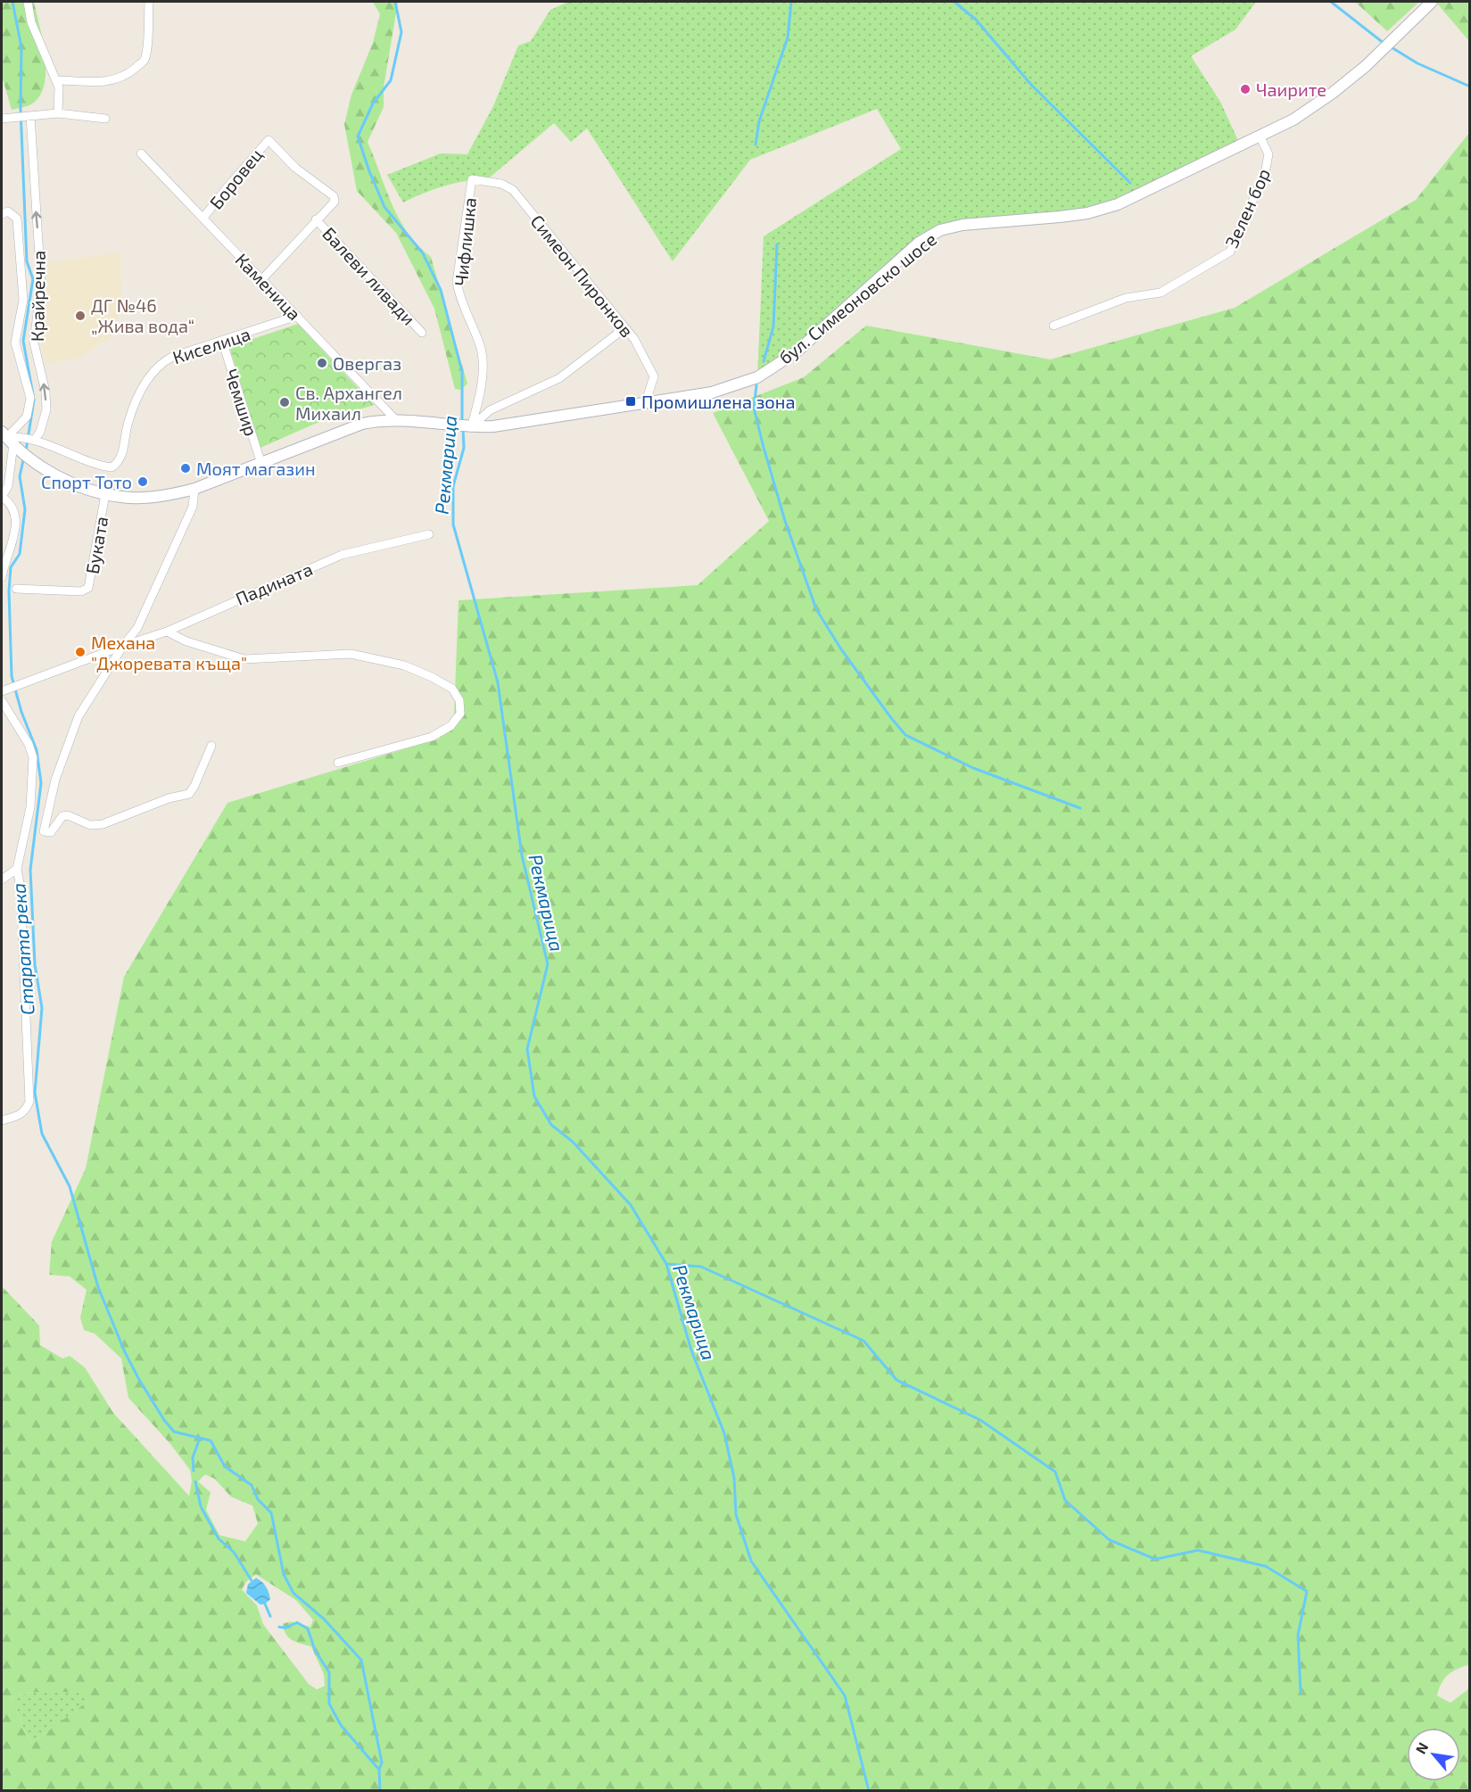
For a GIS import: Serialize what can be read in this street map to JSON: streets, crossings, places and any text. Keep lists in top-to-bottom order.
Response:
{
  "streets": {
    "street": [
      "Боровец",
      "Зелен бор",
      "Чифлишка",
      "Балеви ливади",
      "Симеон Пиронков",
      "Каменица",
      "Крайречна",
      "бул. Симеоновско шосе",
      "Киселица",
      "Чемшир",
      "Буката",
      "Падината"
    ]
  },
  "crossings": [
    ["Боровец", "Балеви ливади"],
    ["Боровец", "Каменица"],
    ["Зелен бор", "бул. Симеоновско шосе"],
    ["Чифлишка", "Симеон Пиронков"],
    ["Чифлишка", "бул. Симеоновско шосе"],
    ["Симеон Пиронков", "бул. Симеоновско шосе"],
    ["Каменица", "бул. Симеоновско шосе"],
    ["Каменица", "Киселица"],
    ["Крайречна", "Киселица"],
    ["бул. Симеоновско шосе", "Киселица"],
    ["бул. Симеоновско шосе", "Чемшир"],
    ["бул. Симеоновско шосе", "Буката"],
    ["Киселица", "Чемшир"]
  ],
  "water": ["Рекмарица", "Старата река"],
  "places": {
    "other": [
      "Чаирите",
      "ДГ №46 „Жива вода“",
      "Овергаз",
      "Св. Архангел Михаил",
      "Моят магазин",
      "Спорт Тото",
      "Механа \"Джоревата къща\""
    ],
    "transit": ["Промишлена зона"]
  },
  "north": "top left"
}
